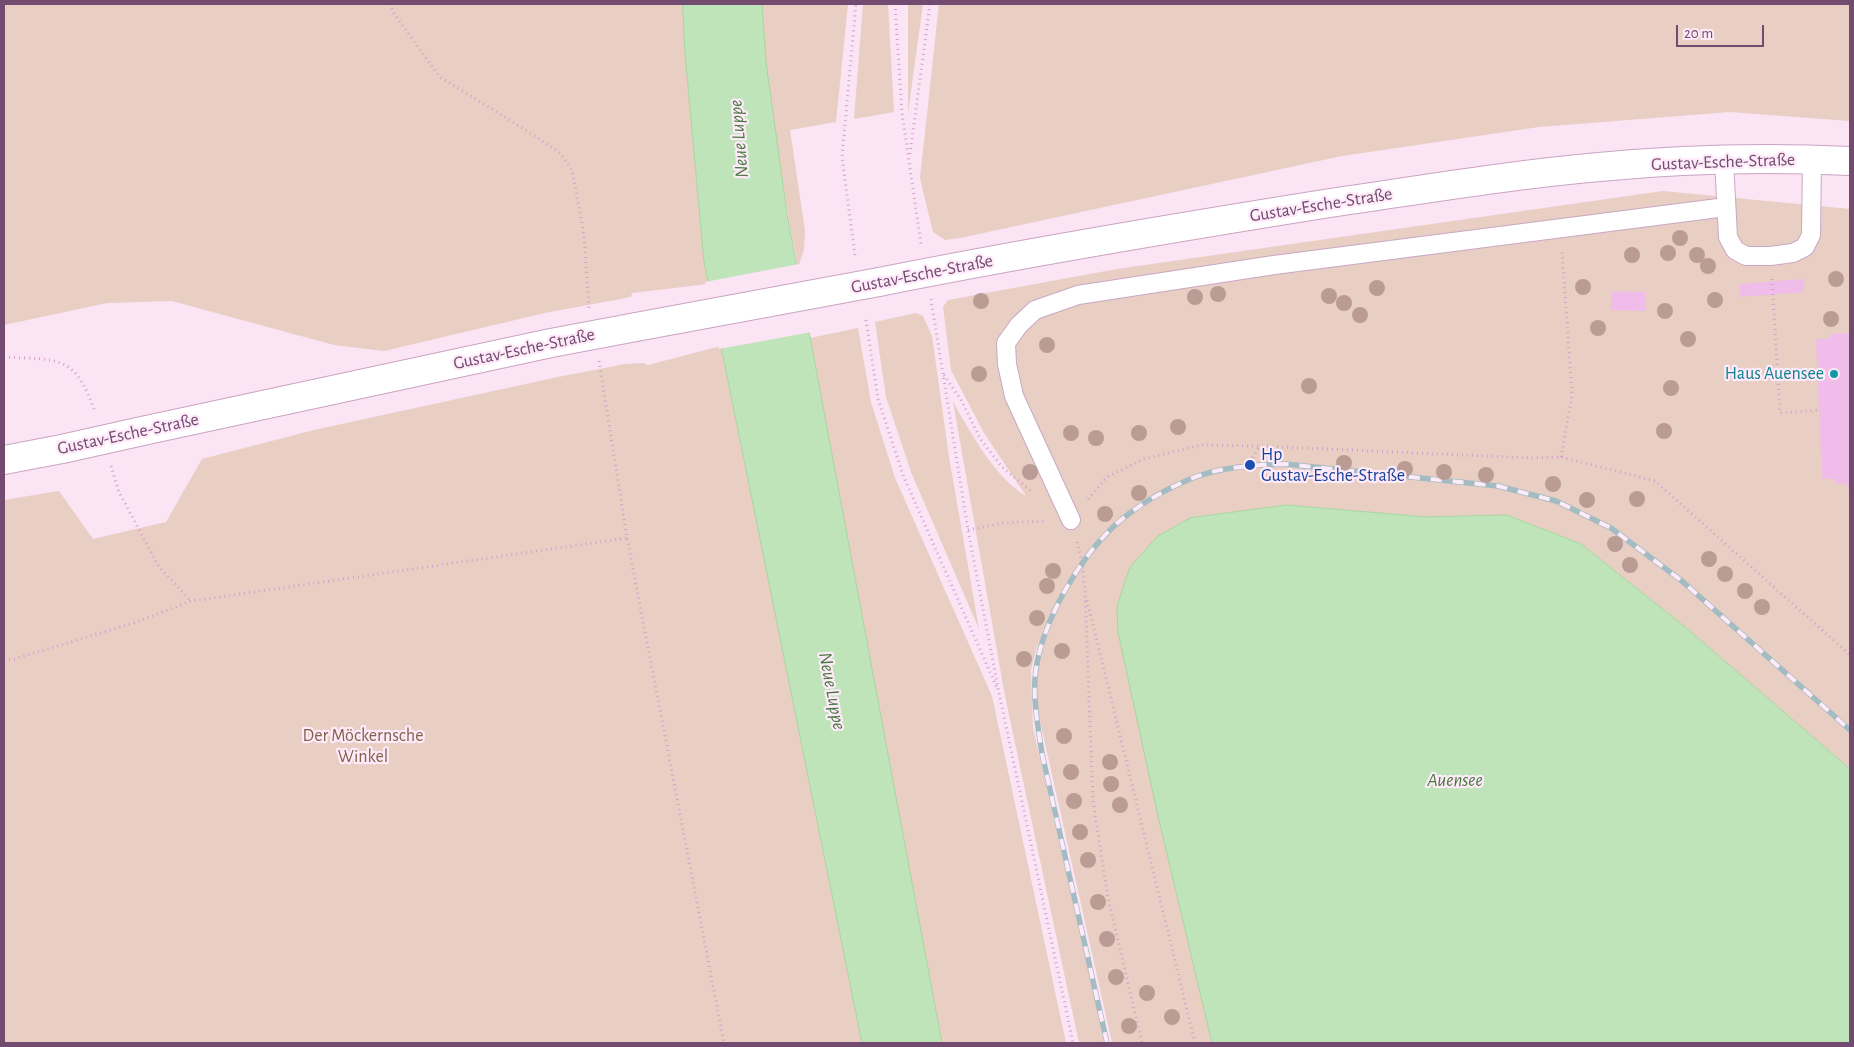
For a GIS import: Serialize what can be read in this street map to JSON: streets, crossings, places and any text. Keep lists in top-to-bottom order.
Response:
{
  "streets": {
    "main road": ["Gustav-Esche-Straße"]
  },
  "water": ["Neue Luppe", "Auensee"],
  "parks": ["Der Möckernsche Winkel"],
  "places": ["Haus Auensee", "Hp Gustav-Esche-Straße"],
  "scale_bar": "20 m"
}
